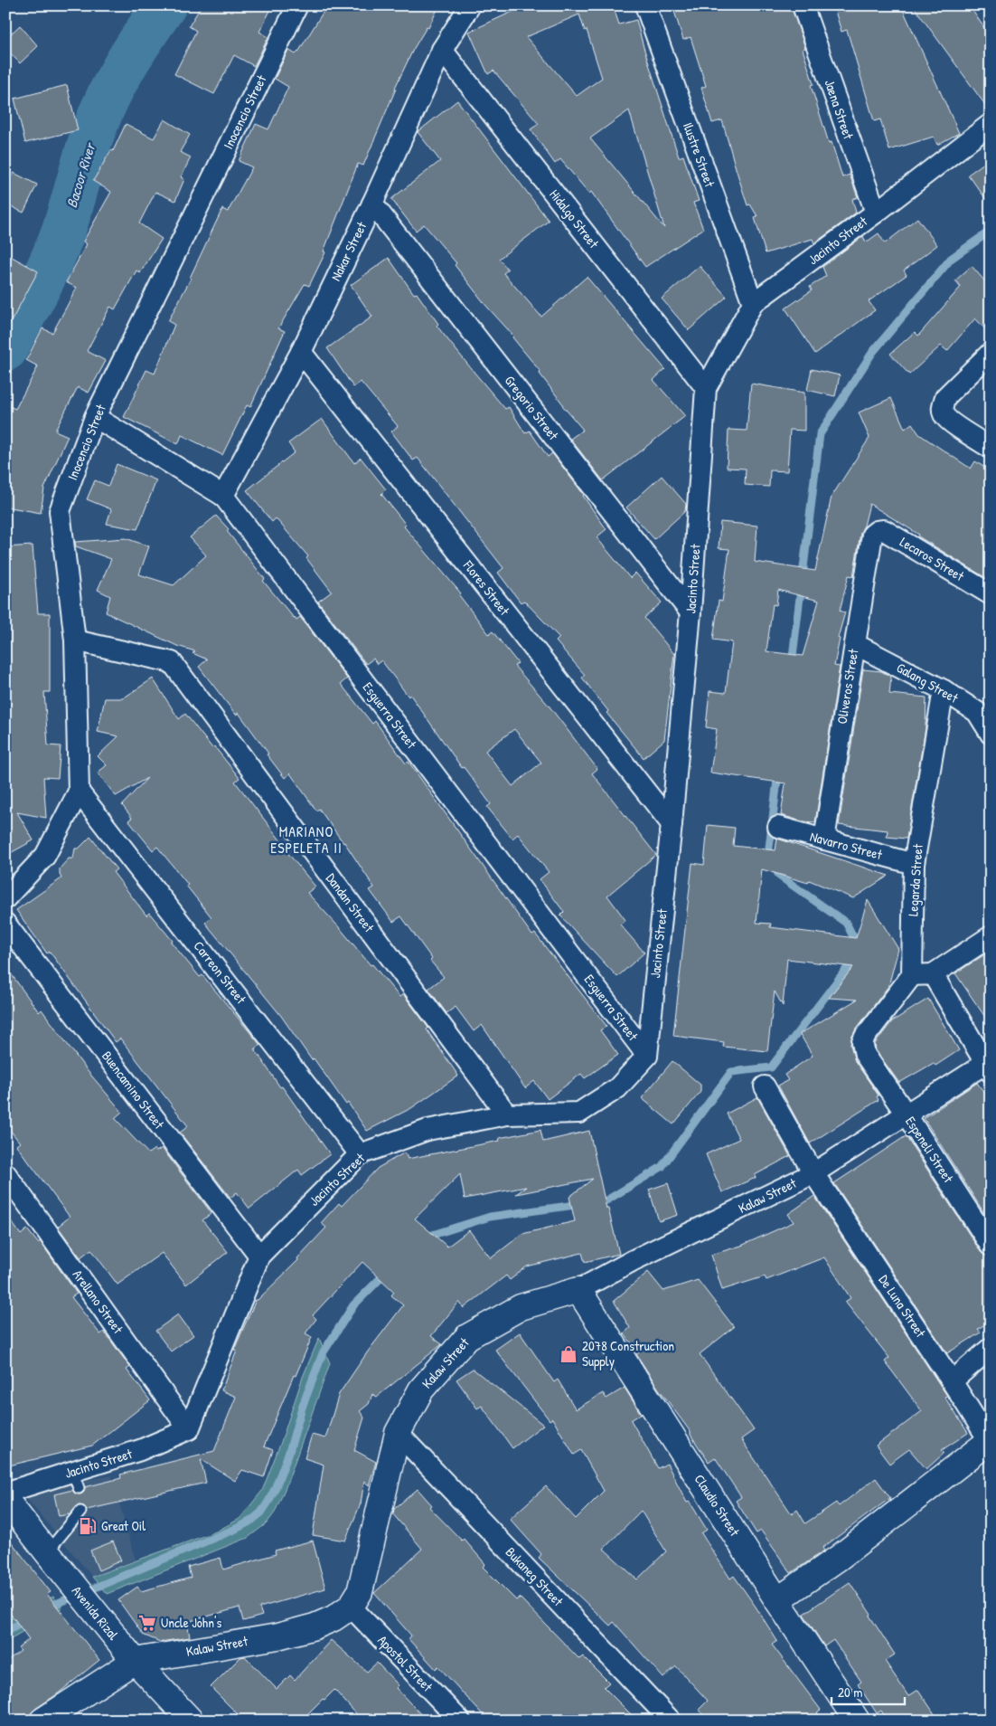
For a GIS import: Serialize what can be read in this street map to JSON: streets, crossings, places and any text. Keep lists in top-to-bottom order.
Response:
{
  "streets": {
    "main road": ["Kalaw Street", "Claudio Street", "Avenida Rizal"],
    "street": [
      "Jaena Street",
      "Inocencio Street",
      "Ilustre Street",
      "Hidalgo Street",
      "Jacinto Street",
      "Nakar Street",
      "Gregorio Street",
      "Lecaros Street",
      "Flores Street",
      "Galang Street",
      "Oliveros Street",
      "Esguerra Street",
      "Navarro Street",
      "Legarda Street",
      "Dandan Street",
      "Carreon Street",
      "Buencamino Street",
      "Espeneli Street",
      "Arellano Street",
      "De Luna Street",
      "Bukaneg Street",
      "Apostol Street"
    ]
  },
  "crossings": [
    ["Jaena Street", "Jacinto Street"],
    ["Inocencio Street", "Esguerra Street"],
    ["Inocencio Street", "Dandan Street"],
    ["Inocencio Street", "Carreon Street"],
    ["Ilustre Street", "Jacinto Street"],
    ["Hidalgo Street", "Jacinto Street"],
    ["Hidalgo Street", "Nakar Street"],
    ["Jacinto Street", "Gregorio Street"],
    ["Jacinto Street", "Flores Street"],
    ["Jacinto Street", "Esguerra Street"],
    ["Jacinto Street", "Dandan Street"],
    ["Jacinto Street", "Carreon Street"],
    ["Jacinto Street", "Buencamino Street"],
    ["Jacinto Street", "Arellano Street"],
    ["Nakar Street", "Gregorio Street"],
    ["Nakar Street", "Flores Street"],
    ["Nakar Street", "Esguerra Street"],
    ["Lecaros Street", "Oliveros Street"],
    ["Galang Street", "Oliveros Street"],
    ["Galang Street", "Legarda Street"],
    ["Oliveros Street", "Navarro Street"],
    ["Navarro Street", "Legarda Street"],
    ["Legarda Street", "Espeneli Street"],
    ["Espeneli Street", "Kalaw Street"],
    ["Kalaw Street", "De Luna Street"],
    ["Kalaw Street", "Claudio Street"],
    ["Kalaw Street", "Bukaneg Street"],
    ["Kalaw Street", "Avenida Rizal"],
    ["Kalaw Street", "Apostol Street"]
  ],
  "districts": ["MARIANO ESPELETA II"],
  "water": ["Bacoor River"],
  "places": {
    "shop": ["2078 Construction Supply"],
    "fuel station": ["Great Oil"],
    "supermarket": ["Uncle John's"]
  },
  "scale_bar": "20 m"
}
